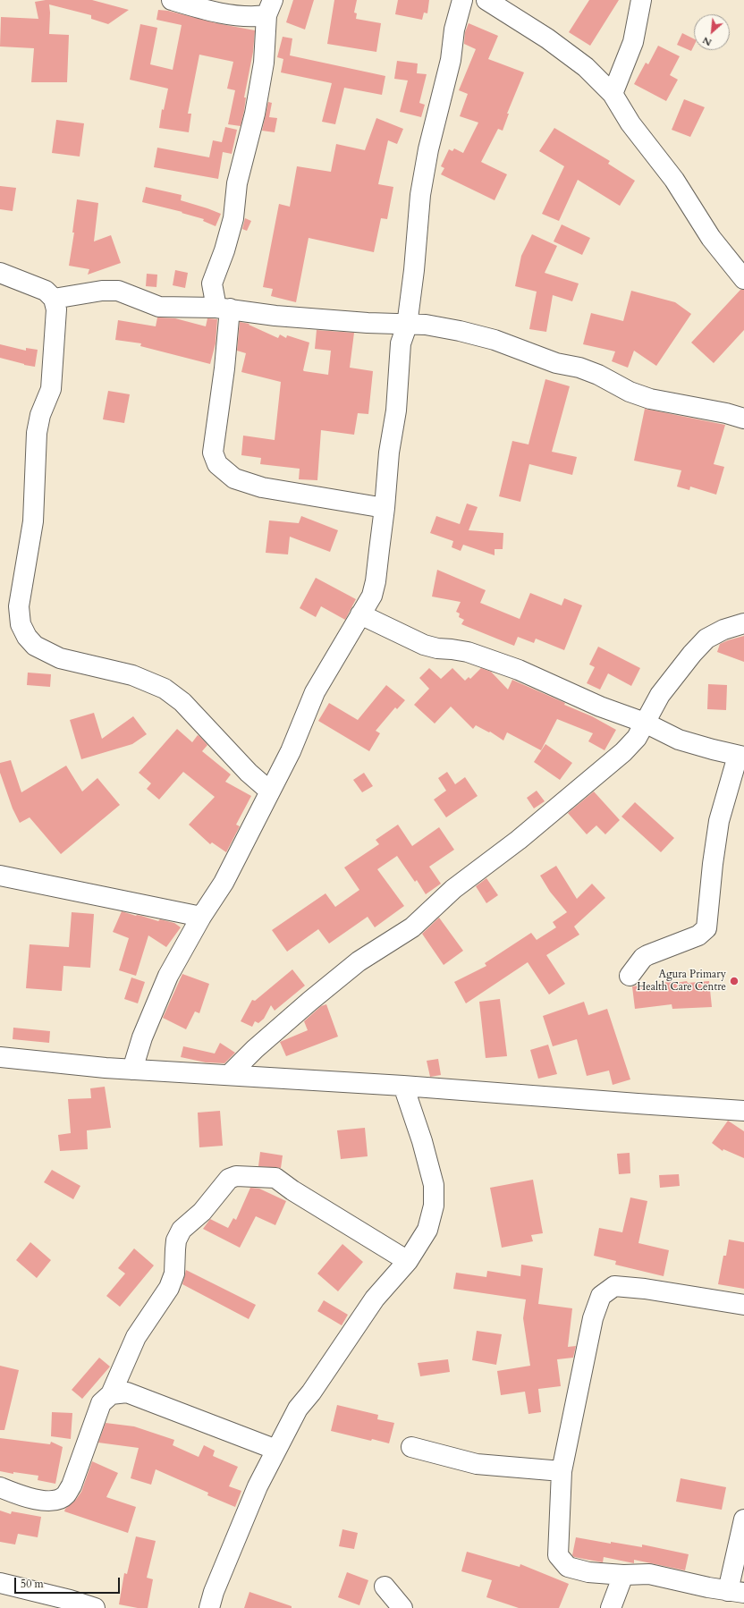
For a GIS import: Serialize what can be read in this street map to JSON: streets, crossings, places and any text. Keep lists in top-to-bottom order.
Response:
{
  "places": ["Agura Primary Health Care Centre"],
  "scale_bar": "50 m",
  "north": "bottom left"
}
